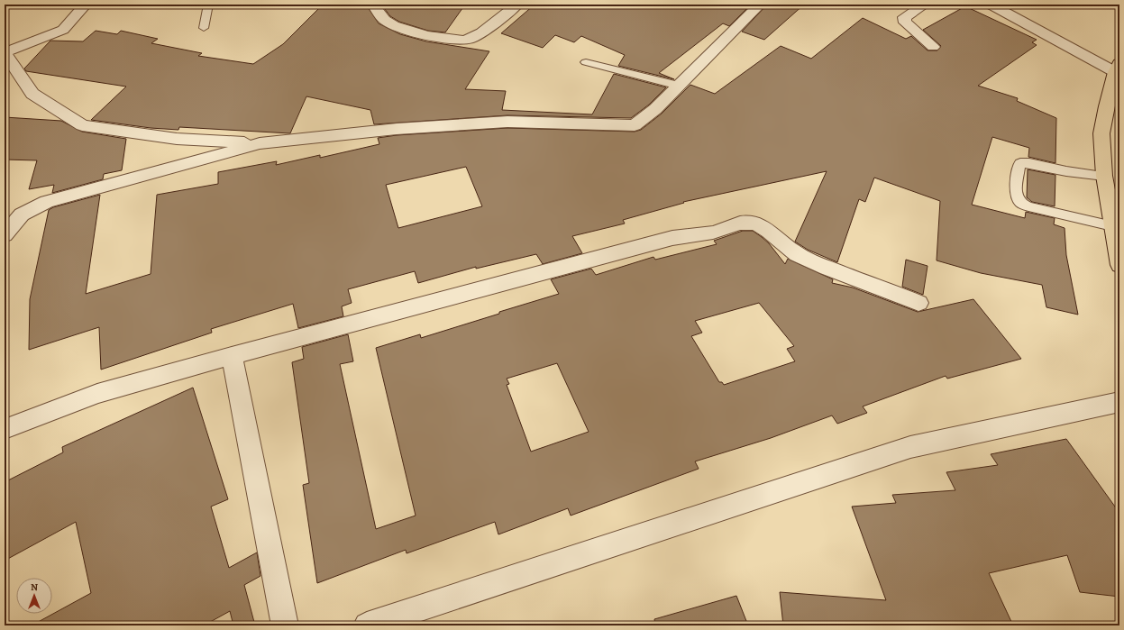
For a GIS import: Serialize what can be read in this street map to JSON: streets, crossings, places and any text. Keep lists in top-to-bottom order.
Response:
{
  "north": "top"
}
